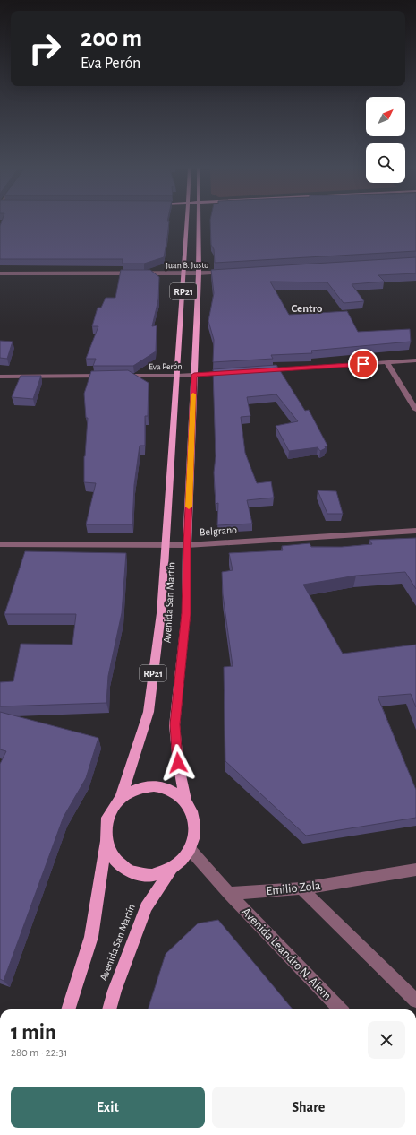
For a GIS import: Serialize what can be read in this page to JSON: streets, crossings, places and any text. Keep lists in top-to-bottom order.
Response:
{
  "streets": {
    "main road": ["RP21", "Avenida San Martín"],
    "street": [
      "Juan B. Justo",
      "Eva Perón",
      "Belgrano",
      "Emilio Zola",
      "Avenida Leandro N. Alem"
    ]
  },
  "crossings": [
    ["Juan B. Justo", "Avenida San Martín"],
    ["Eva Perón", "Avenida San Martín"],
    ["Belgrano", "Avenida San Martín"],
    ["Emilio Zola", "Avenida Leandro N. Alem"]
  ],
  "districts": ["Centro"],
  "north": "top right",
  "page": {
    "turn": ["200 m", "Eva Perón"],
    "heading": ["1 min", "280 m · 22:31"],
    "buttons": ["Exit", "Share"]
  }
}
